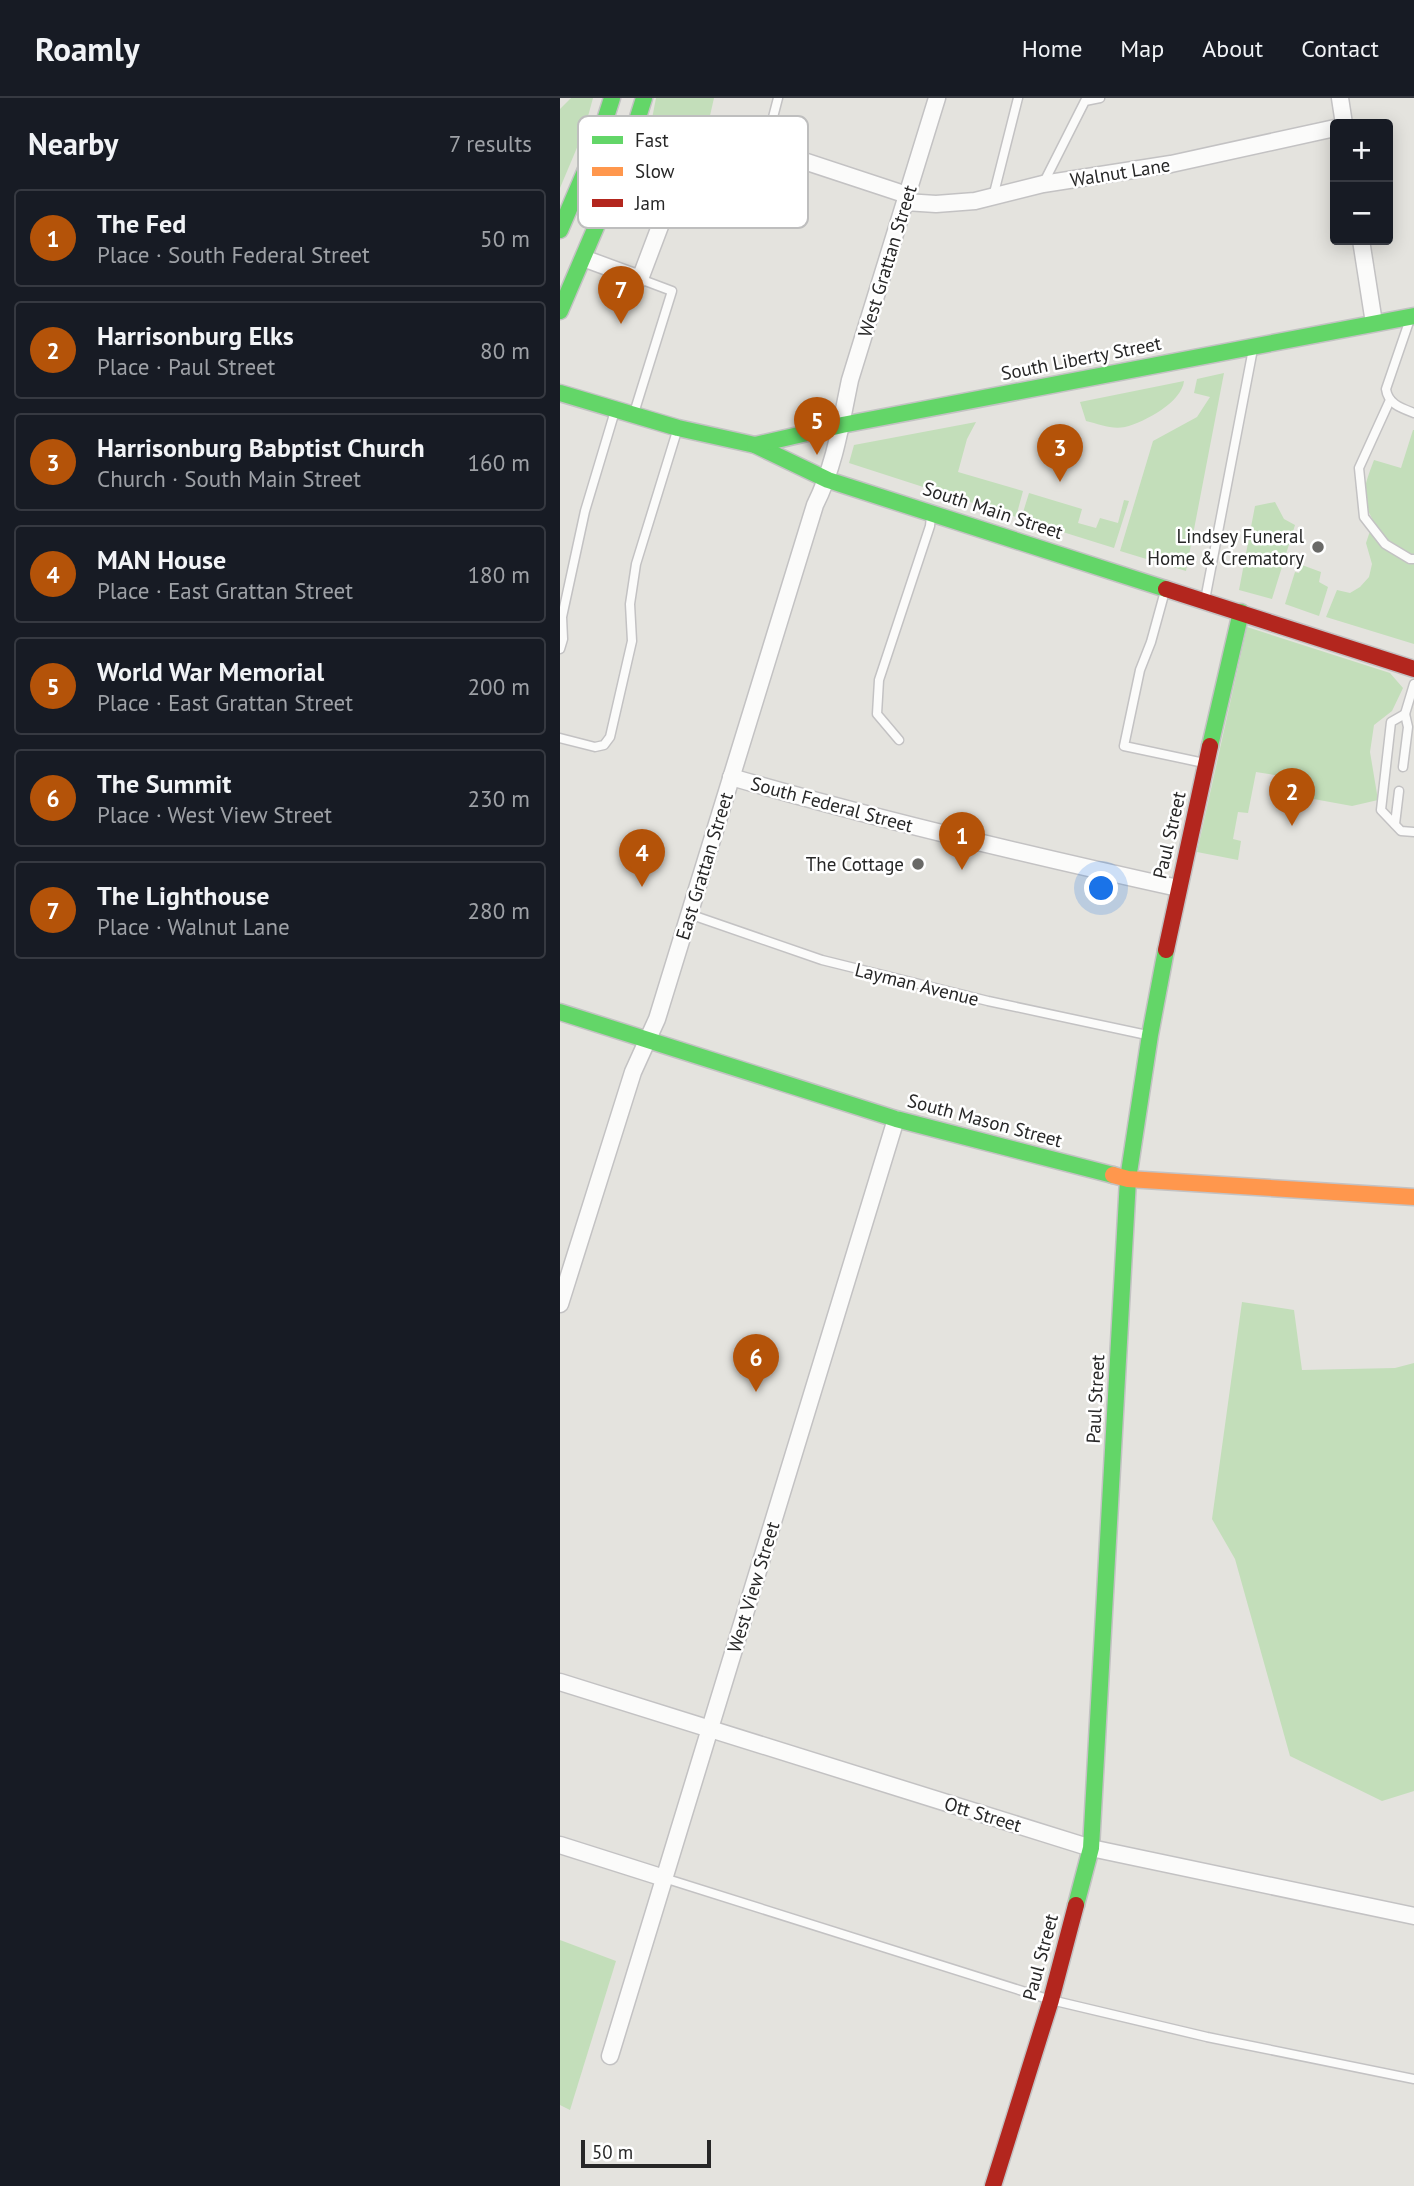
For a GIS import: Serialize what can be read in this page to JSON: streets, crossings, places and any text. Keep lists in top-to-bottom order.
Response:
{
  "streets": {
    "main road": [
      "South Liberty Street",
      "South Main Street",
      "Paul Street",
      "South Mason Street"
    ],
    "street": [
      "Walnut Lane",
      "West Grattan Street",
      "South Federal Street",
      "East Grattan Street",
      "West View Street",
      "Ott Street"
    ],
    "lane": ["Layman Avenue"]
  },
  "crossings": [
    ["Walnut Lane", "West Grattan Street"],
    ["West Grattan Street", "South Liberty Street"],
    ["West Grattan Street", "East Grattan Street"],
    ["South Liberty Street", "South Main Street"],
    ["South Liberty Street", "East Grattan Street"],
    ["South Main Street", "Paul Street"],
    ["South Main Street", "East Grattan Street"],
    ["South Federal Street", "Paul Street"],
    ["South Federal Street", "East Grattan Street"],
    ["Paul Street", "Layman Avenue"],
    ["Paul Street", "South Mason Street"],
    ["Paul Street", "Ott Street"],
    ["East Grattan Street", "Layman Avenue"],
    ["East Grattan Street", "South Mason Street"],
    ["South Mason Street", "West View Street"],
    ["West View Street", "Ott Street"]
  ],
  "places": ["Lindsey Funeral Home & Crematory", "The Cottage"],
  "legend": ["Fast", "Slow", "Jam"],
  "scale_bar": "50 m",
  "page": {
    "header": "Roamly",
    "nav": [
      "Home",
      "Map",
      "About",
      "Contact"
    ],
    "heading": ["Nearby", "7 results"],
    "map_buttons": ["+", "−"],
    "list": [
      {
        "mark": "1",
        "name": "The Fed",
        "note": "Place · South Federal Street",
        "value": "50 m"
      },
      {
        "mark": "2",
        "name": "Harrisonburg Elks",
        "note": "Place · Paul Street",
        "value": "80 m"
      },
      {
        "mark": "3",
        "name": "Harrisonburg Babptist Church",
        "note": "Church · South Main Street",
        "value": "160 m"
      },
      {
        "mark": "4",
        "name": "MAN House",
        "note": "Place · East Grattan Street",
        "value": "180 m"
      },
      {
        "mark": "5",
        "name": "World War Memorial",
        "note": "Place · East Grattan Street",
        "value": "200 m"
      },
      {
        "mark": "6",
        "name": "The Summit",
        "note": "Place · West View Street",
        "value": "230 m"
      },
      {
        "mark": "7",
        "name": "The Lighthouse",
        "note": "Place · Walnut Lane",
        "value": "280 m"
      }
    ],
    "pins": [
      "7",
      "5",
      "3",
      "2",
      "1",
      "4",
      "6"
    ],
    "scale": "50 m"
  }
}
